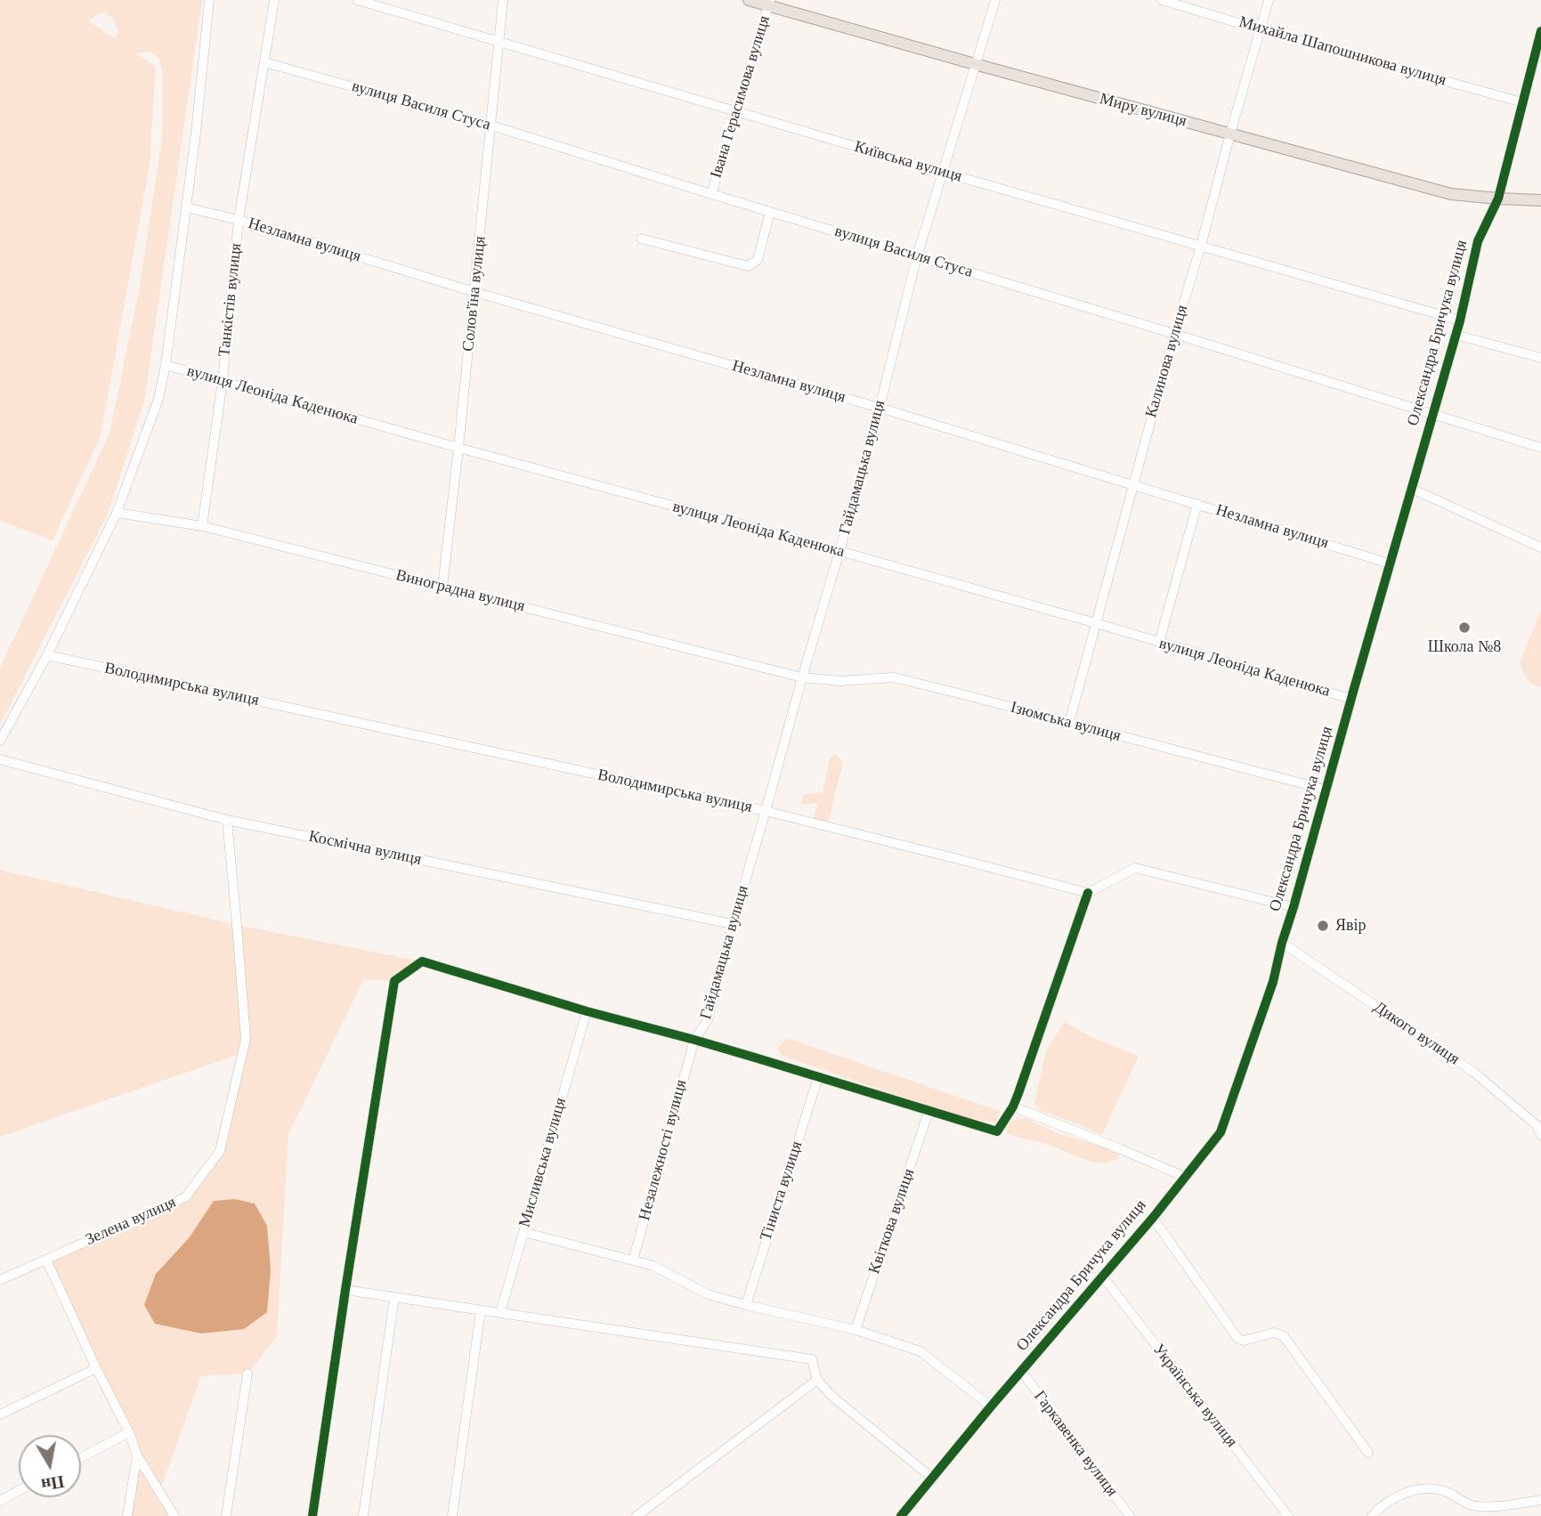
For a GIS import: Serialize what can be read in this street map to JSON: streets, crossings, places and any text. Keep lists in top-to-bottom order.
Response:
{
  "streets": {
    "main road": ["Миру вулиця"],
    "street": [
      "Михайла Шапошникова вулиця",
      "Івана Герасимова вулиця",
      "вулиця Василя Стуса",
      "Київська вулиця",
      "Незламна вулиця",
      "Солов'їна вулиця",
      "Танкістів вулиця",
      "Олександра Бричука вулиця",
      "Калинова вулиця",
      "вулиця Леоніда Каденюка",
      "Гайдамацька вулиця",
      "Виноградна вулиця",
      "Володимирська вулиця",
      "Ізюмська вулиця",
      "Космічна вулиця",
      "Дикого вулиця",
      "Незалежності вулиця",
      "Мисливська вулиця",
      "Тіниста вулиця",
      "Зелена вулиця",
      "Квіткова вулиця",
      "Українська вулиця",
      "Гаркавенка вулиця"
    ]
  },
  "crossings": [
    ["Михайла Шапошникова вулиця", "Олександра Бричука вулиця"],
    ["Михайла Шапошникова вулиця", "Калинова вулиця"],
    ["Івана Герасимова вулиця", "вулиця Василя Стуса"],
    ["Івана Герасимова вулиця", "Миру вулиця"],
    ["Івана Герасимова вулиця", "Київська вулиця"],
    ["вулиця Василя Стуса", "Солов'їна вулиця"],
    ["вулиця Василя Стуса", "Танкістів вулиця"],
    ["вулиця Василя Стуса", "Олександра Бричука вулиця"],
    ["вулиця Василя Стуса", "Калинова вулиця"],
    ["вулиця Василя Стуса", "Гайдамацька вулиця"],
    ["Миру вулиця", "Олександра Бричука вулиця"],
    ["Миру вулиця", "Калинова вулиця"],
    ["Миру вулиця", "Гайдамацька вулиця"],
    ["Київська вулиця", "Солов'їна вулиця"],
    ["Київська вулиця", "Олександра Бричука вулиця"],
    ["Київська вулиця", "Калинова вулиця"],
    ["Київська вулиця", "Гайдамацька вулиця"],
    ["Незламна вулиця", "Солов'їна вулиця"],
    ["Незламна вулиця", "Танкістів вулиця"],
    ["Незламна вулиця", "Олександра Бричука вулиця"],
    ["Незламна вулиця", "Калинова вулиця"],
    ["Незламна вулиця", "Гайдамацька вулиця"],
    ["Солов'їна вулиця", "вулиця Леоніда Каденюка"],
    ["Солов'їна вулиця", "Виноградна вулиця"],
    ["Танкістів вулиця", "вулиця Леоніда Каденюка"],
    ["Танкістів вулиця", "Виноградна вулиця"],
    ["Олександра Бричука вулиця", "вулиця Леоніда Каденюка"],
    ["Олександра Бричука вулиця", "Ізюмська вулиця"],
    ["Олександра Бричука вулиця", "Дикого вулиця"],
    ["Олександра Бричука вулиця", "Українська вулиця"],
    ["Олександра Бричука вулиця", "Гаркавенка вулиця"],
    ["Калинова вулиця", "вулиця Леоніда Каденюка"],
    ["Калинова вулиця", "Ізюмська вулиця"],
    ["вулиця Леоніда Каденюка", "Гайдамацька вулиця"],
    ["Гайдамацька вулиця", "Виноградна вулиця"],
    ["Гайдамацька вулиця", "Володимирська вулиця"],
    ["Гайдамацька вулиця", "Ізюмська вулиця"],
    ["Гайдамацька вулиця", "Космічна вулиця"],
    ["Гайдамацька вулиця", "Незалежності вулиця"],
    ["Виноградна вулиця", "Ізюмська вулиця"],
    ["Космічна вулиця", "Зелена вулиця"]
  ],
  "places": ["Школа №8", "Явiр"],
  "north": "bottom"
}
